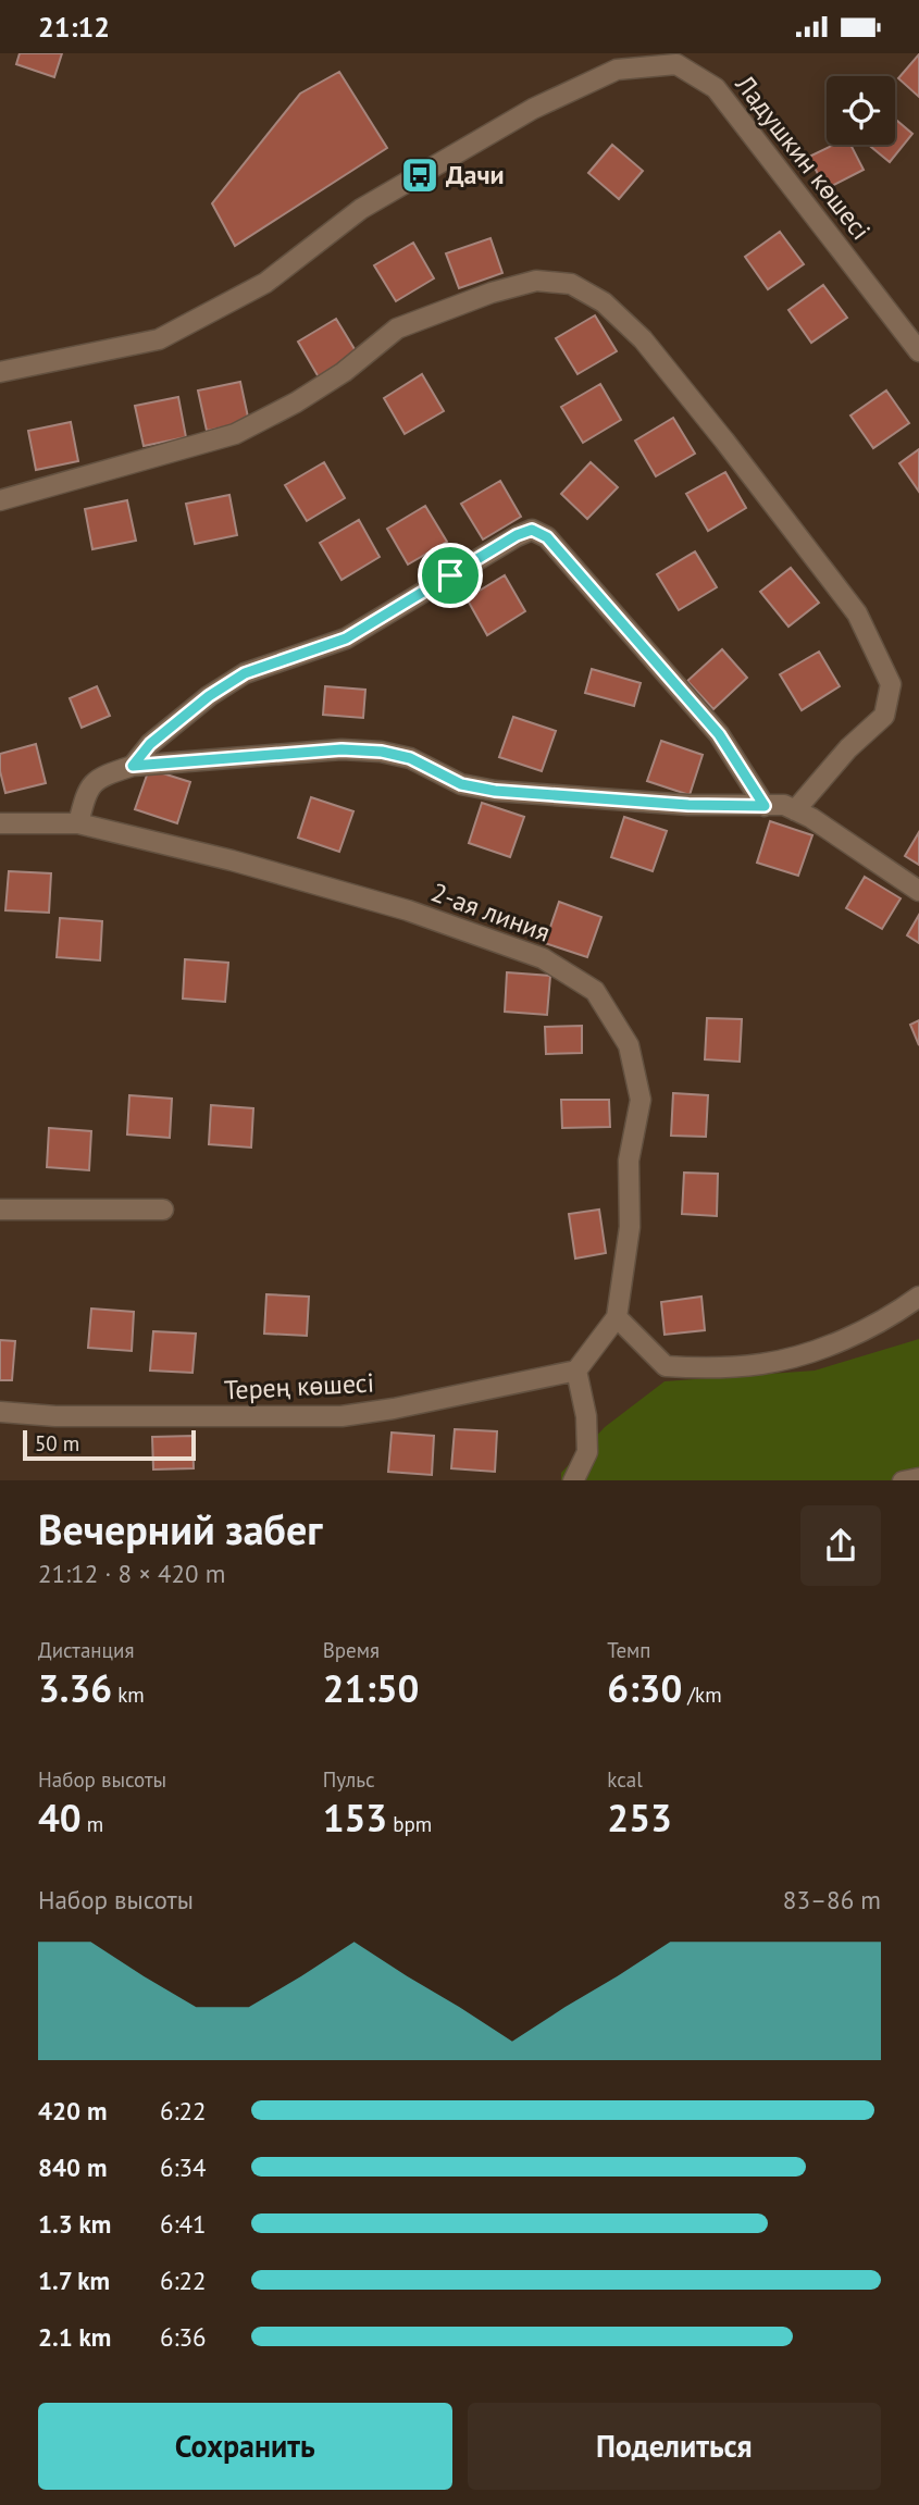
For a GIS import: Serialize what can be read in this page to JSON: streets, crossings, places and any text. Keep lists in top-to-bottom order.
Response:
{
  "streets": {
    "street": ["Ладушкин көшесі", "2-ая линия", "Терең көшесі"]
  },
  "places": {
    "bus stop": ["Дачи"]
  },
  "scale_bar": "50 m",
  "page": {
    "status": "21:12",
    "scale": "50 m",
    "heading": ["Вечерний забег", "21:12 · 8 × 420 m"],
    "stats": [
      ["Дистанция", "3.36 km"],
      ["Время", "21:50"],
      ["Темп", "6:30 /km"],
      ["Набор высоты", "40 m"],
      ["Пульс", "153 bpm"],
      ["kcal", "253"]
    ],
    "chart": ["Набор высоты", "83–86 m"],
    "list": [
      {
        "name": "420 m",
        "note": "6:22"
      },
      {
        "name": "840 m",
        "note": "6:34"
      },
      {
        "name": "1.3 km",
        "note": "6:41"
      },
      {
        "name": "1.7 km",
        "note": "6:22"
      },
      {
        "name": "2.1 km",
        "note": "6:36"
      }
    ],
    "buttons": ["Сохранить", "Поделиться"]
  }
}
